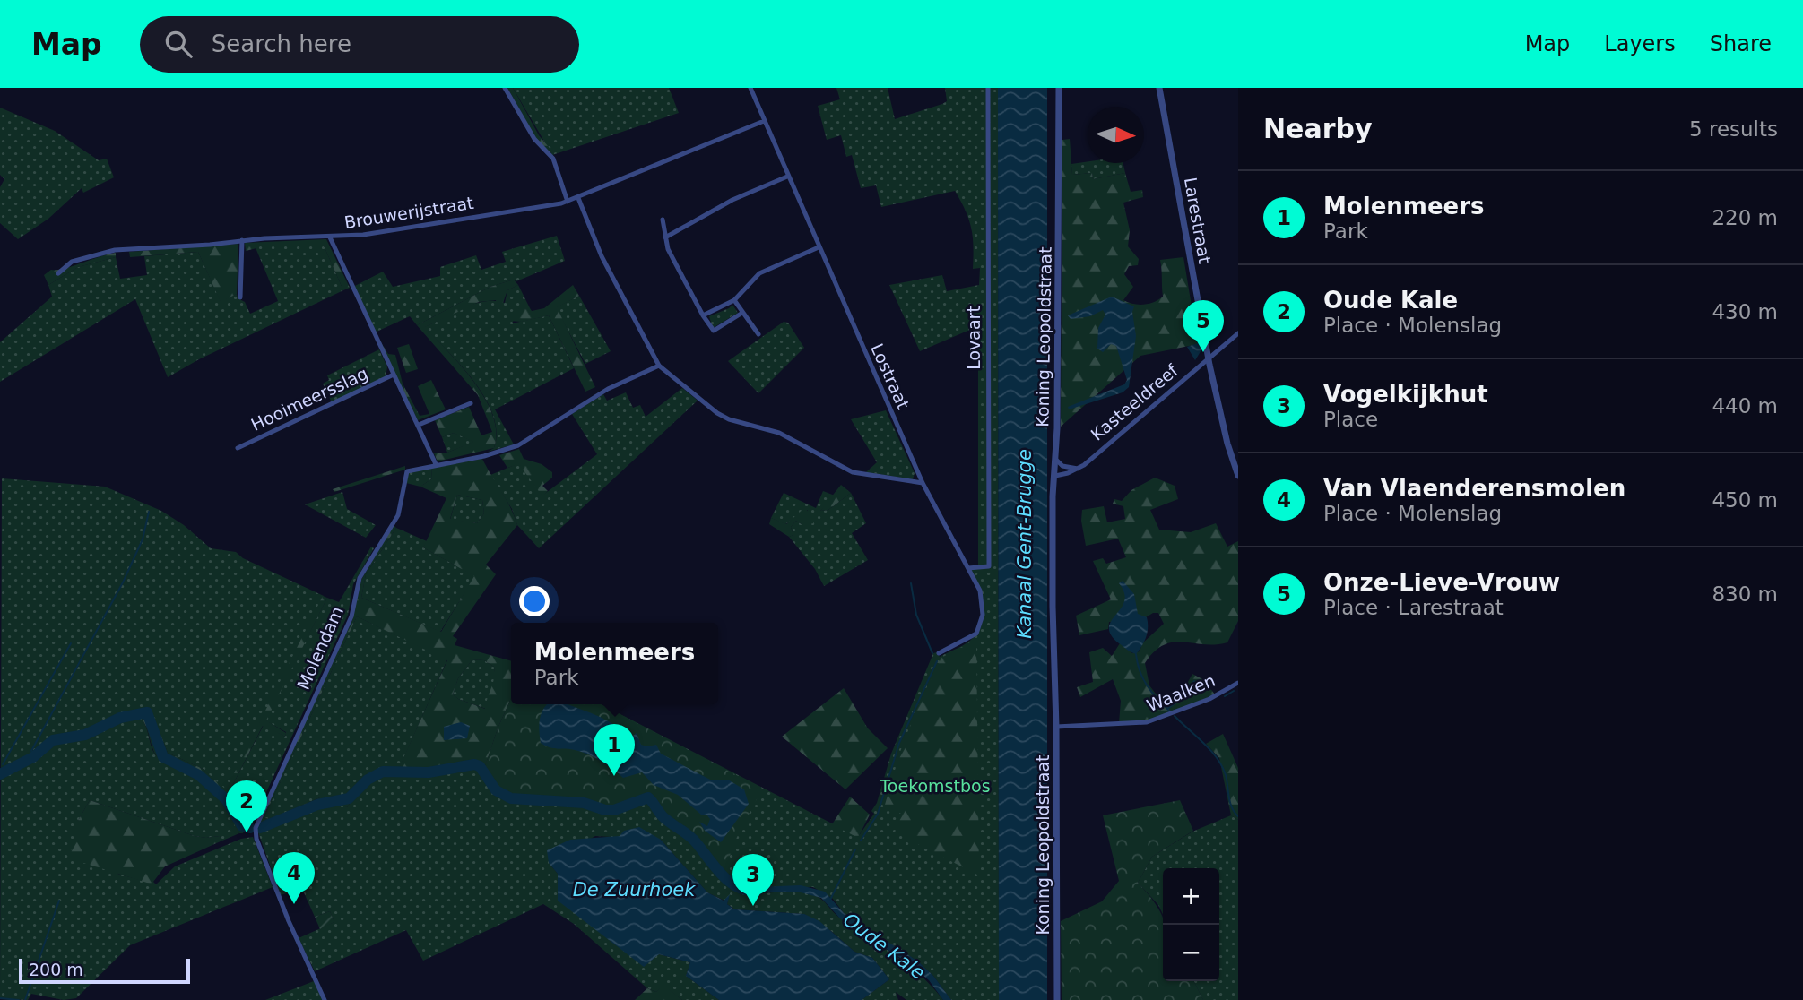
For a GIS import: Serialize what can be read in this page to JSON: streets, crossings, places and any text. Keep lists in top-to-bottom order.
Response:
{
  "streets": {
    "street": [
      "Brouwerijstraat",
      "Larestraat",
      "Koning Leopoldstraat",
      "Lovaart",
      "Lostraat",
      "Hooimeersslag",
      "Kasteeldreef",
      "Molendam",
      "Waalken"
    ]
  },
  "crossings": [
    ["Brouwerijstraat", "Lostraat"],
    ["Brouwerijstraat", "Hooimeersslag"],
    ["Larestraat", "Kasteeldreef"],
    ["Koning Leopoldstraat", "Kasteeldreef"],
    ["Koning Leopoldstraat", "Waalken"],
    ["Lovaart", "Lostraat"],
    ["Hooimeersslag", "Molendam"]
  ],
  "water": ["Kanaal Gent-Brugge", "De Zuurhoek", "Oude Kale"],
  "parks": ["Toekomstbos"],
  "scale_bar": "200 m",
  "north": "right",
  "page": {
    "header": "Map",
    "search": "Search here",
    "nav": ["Map", "Layers", "Share"],
    "heading": ["Nearby", "5 results"],
    "list": [
      {
        "mark": "1",
        "name": "Molenmeers",
        "note": "Park",
        "value": "220 m"
      },
      {
        "mark": "2",
        "name": "Oude Kale",
        "note": "Place · Molenslag",
        "value": "430 m"
      },
      {
        "mark": "3",
        "name": "Vogelkijkhut",
        "note": "Place",
        "value": "440 m"
      },
      {
        "mark": "4",
        "name": "Van Vlaenderensmolen",
        "note": "Place · Molenslag",
        "value": "450 m"
      },
      {
        "mark": "5",
        "name": "Onze-Lieve-Vrouw",
        "note": "Place · Larestraat",
        "value": "830 m"
      }
    ],
    "pins": [
      "5",
      "1",
      "2",
      "4",
      "3"
    ],
    "popup": ["Molenmeers", "Park"],
    "map_buttons": ["+", "−"],
    "scale": "200 m"
  }
}
